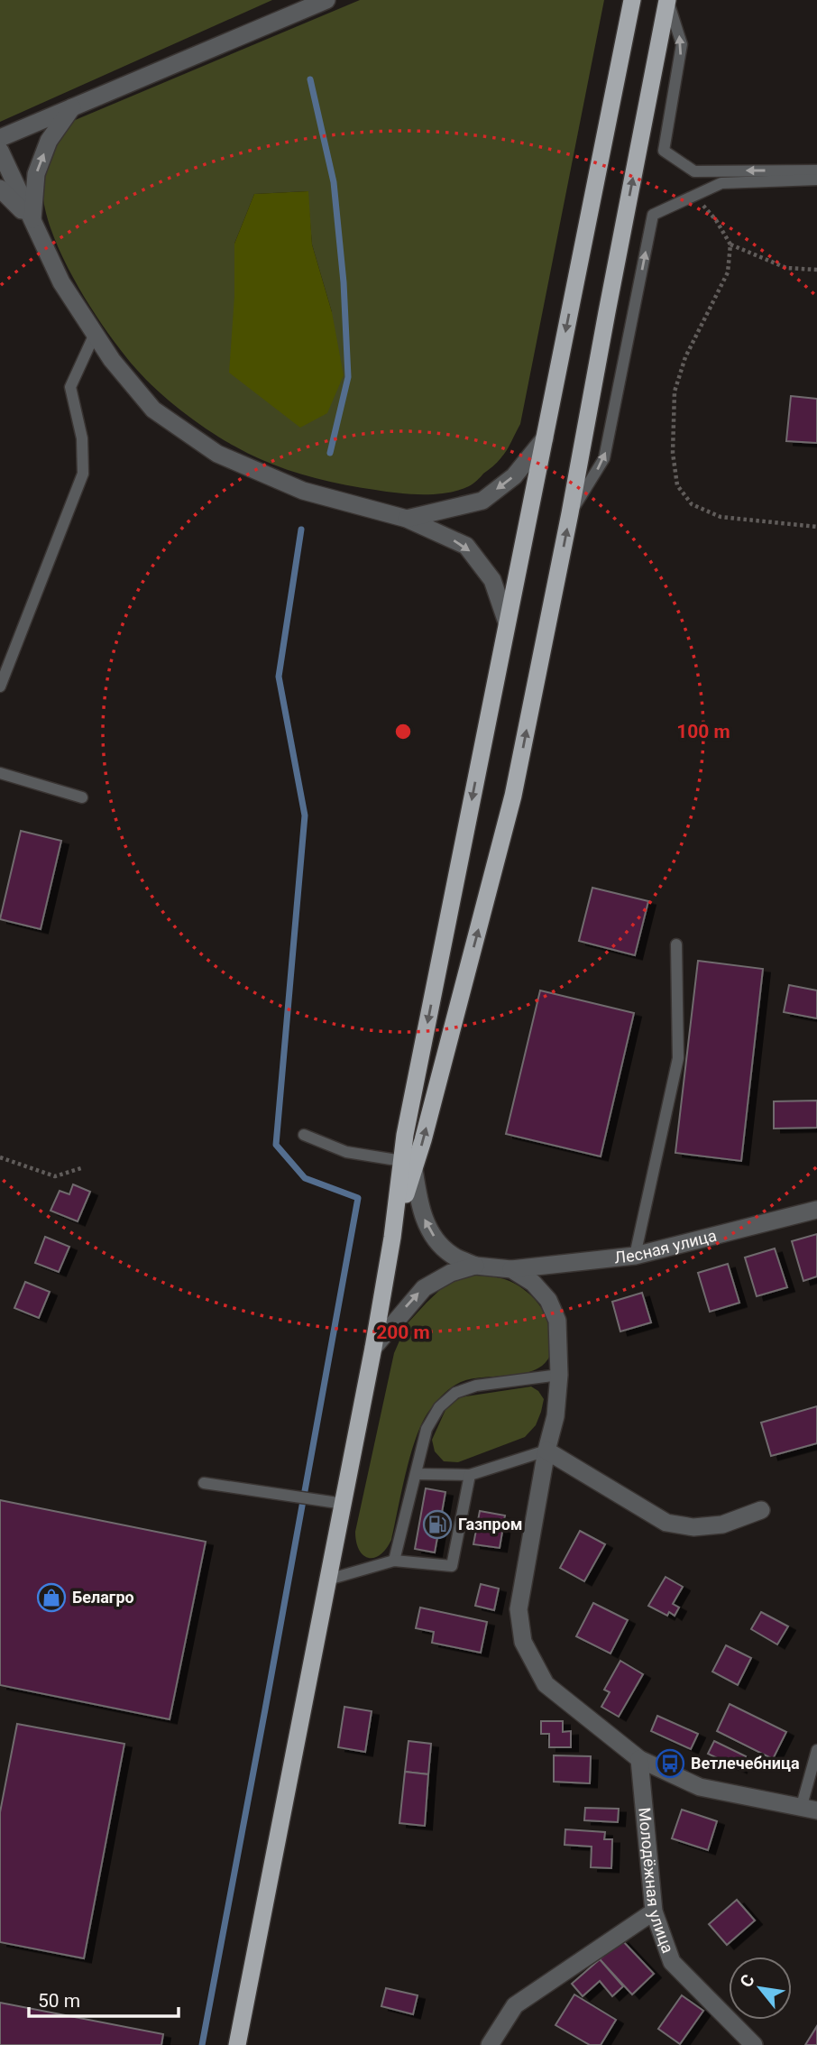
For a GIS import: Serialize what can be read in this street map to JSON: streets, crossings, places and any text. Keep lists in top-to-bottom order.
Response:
{
  "streets": {
    "street": ["Лесная улица", "Молодёжная улица"]
  },
  "places": {
    "fuel station": ["Газпром"],
    "shop": ["Белагро"],
    "bus stop": ["Ветлечебница"]
  },
  "scale_bar": "50 m",
  "north": "top left",
  "rings": ["100 m", "200 m"]
}
